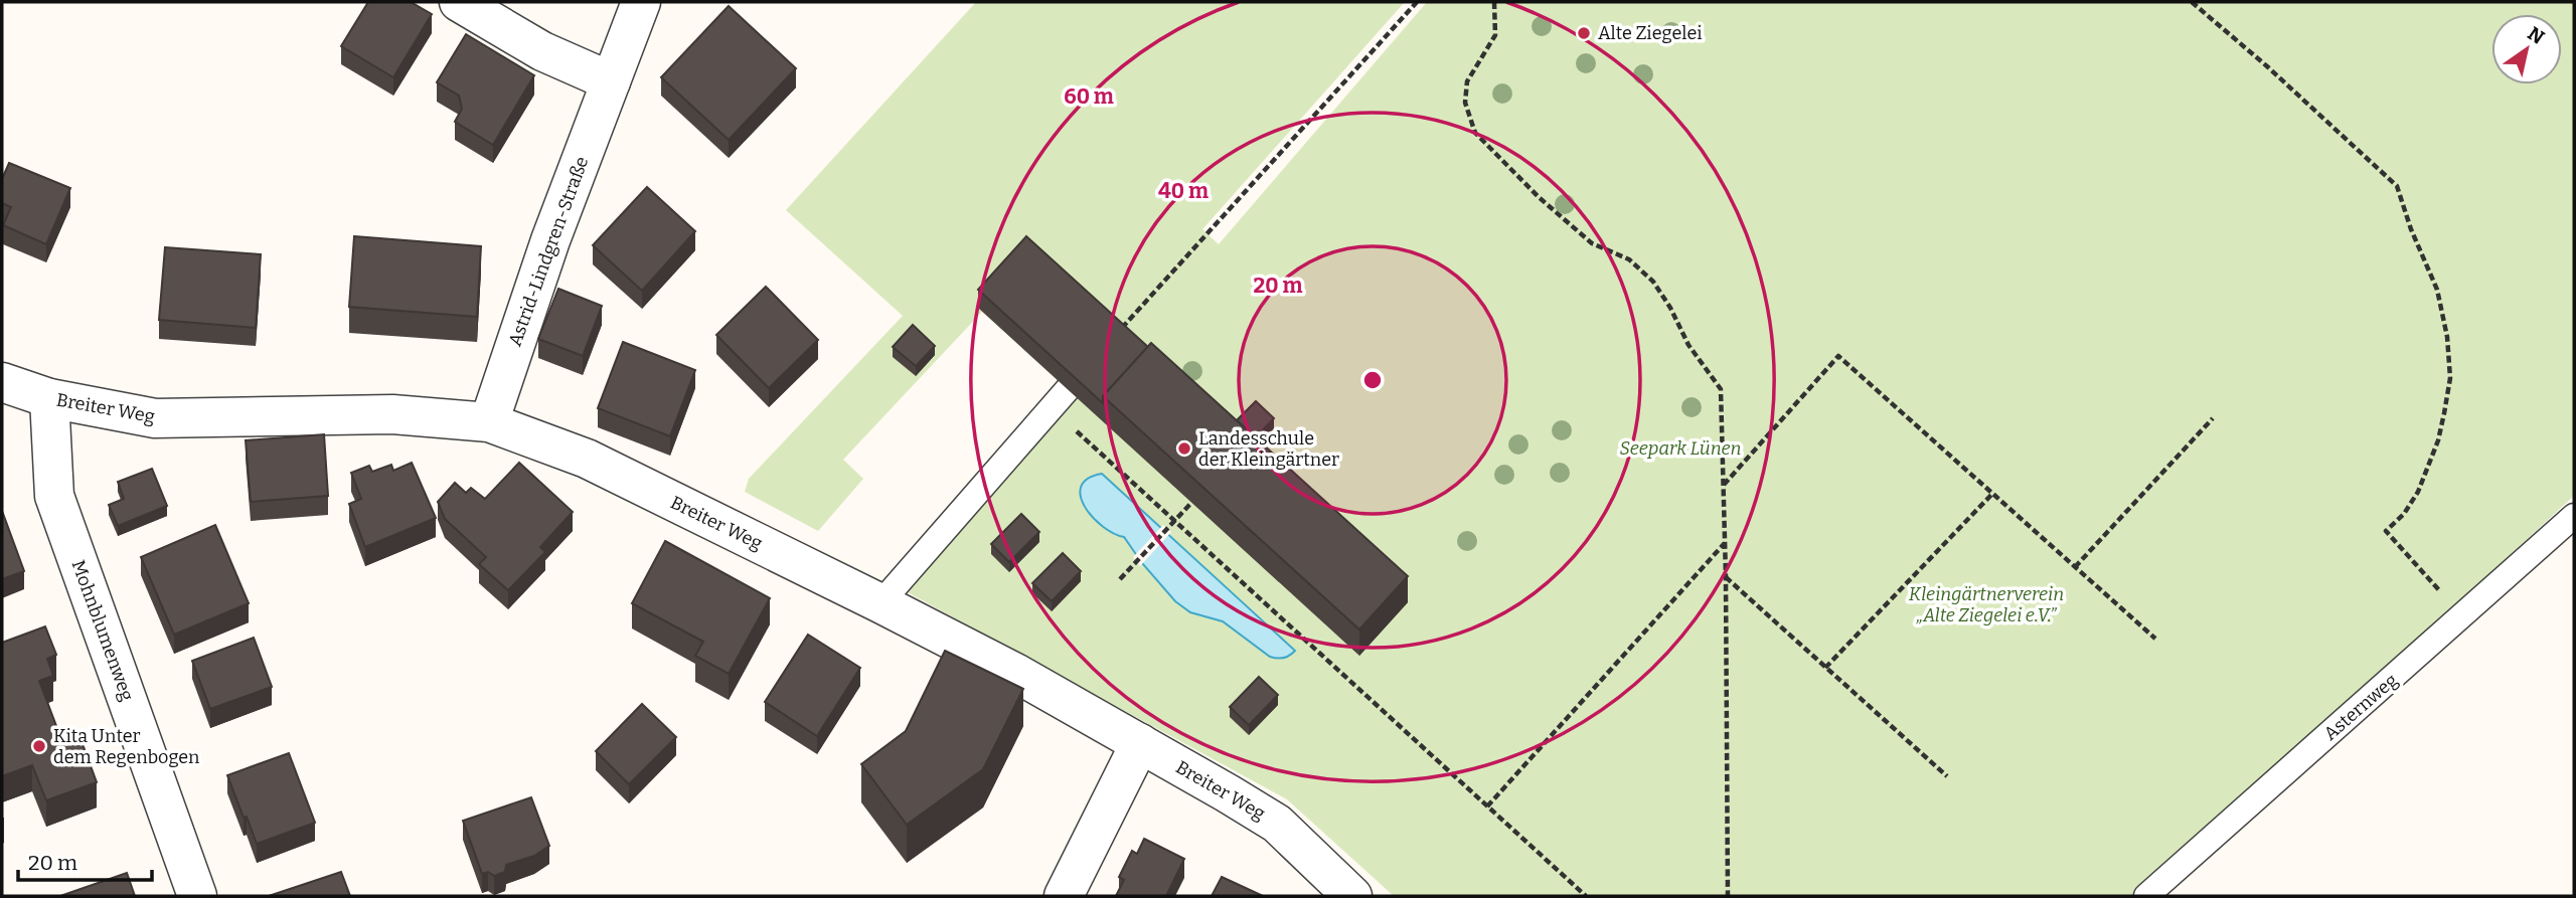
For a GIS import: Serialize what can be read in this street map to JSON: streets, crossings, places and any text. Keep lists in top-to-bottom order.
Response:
{
  "streets": {
    "street": ["Astrid-Lindgren-Straße", "Breiter Weg", "Mohnblumenweg"],
    "lane": ["Asternweg"]
  },
  "crossings": [
    ["Astrid-Lindgren-Straße", "Breiter Weg"],
    ["Breiter Weg", "Mohnblumenweg"]
  ],
  "parks": ["Seepark Lünen", "Kleingärtnerverein „Alte Ziegelei e.V.”"],
  "places": ["Alte Ziegelei", "Landesschule der Kleingärtner", "Kita Unter dem Regenbogen"],
  "scale_bar": "20 m",
  "north": "top right",
  "rings": ["60 m", "40 m", "20 m"]
}
